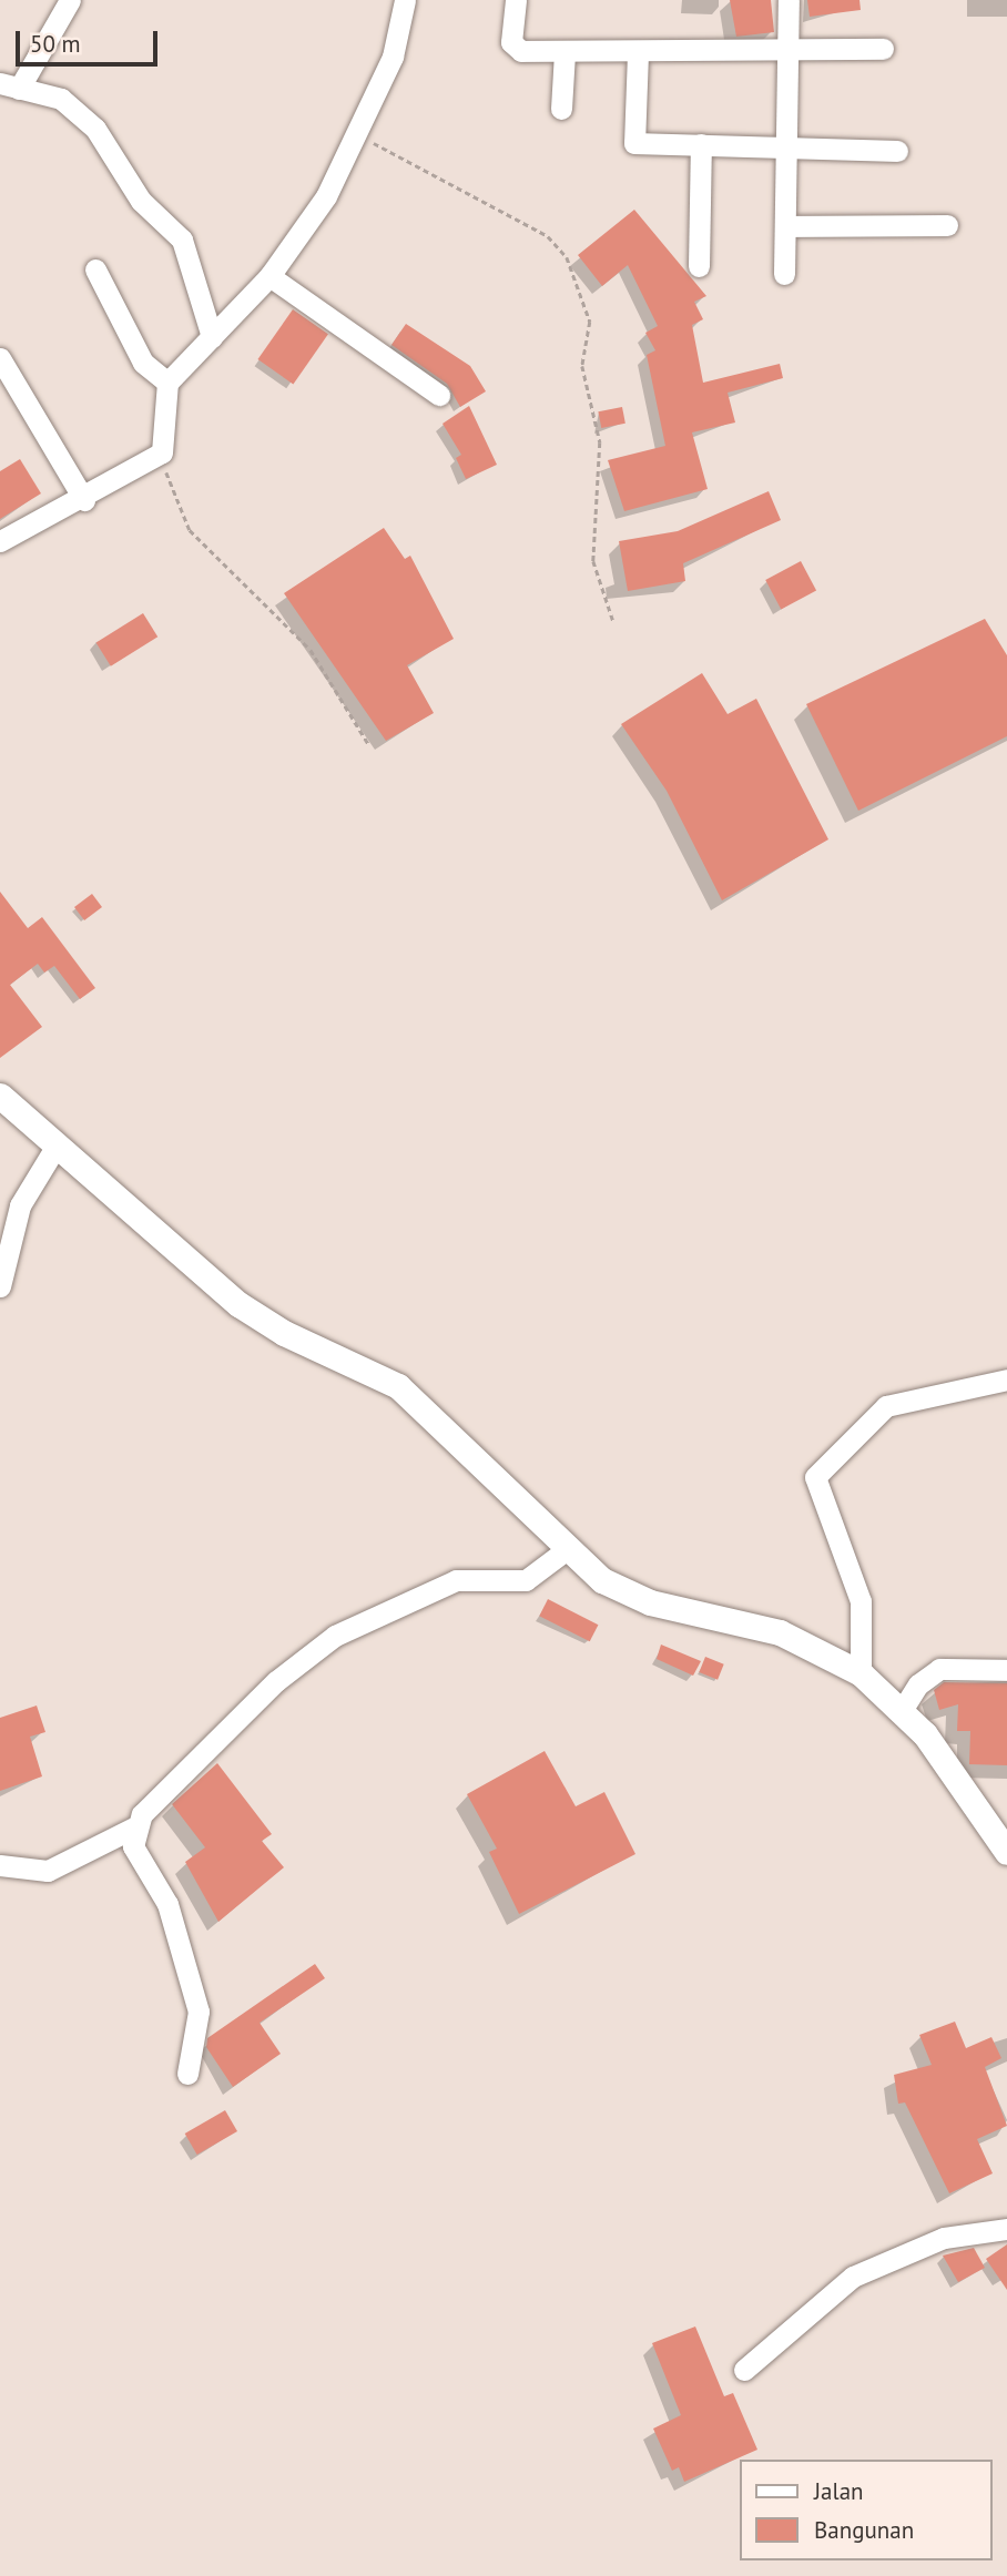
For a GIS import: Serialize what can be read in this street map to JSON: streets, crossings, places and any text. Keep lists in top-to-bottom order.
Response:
{
  "legend": ["Jalan", "Bangunan"],
  "scale_bar": "50 m"
}
